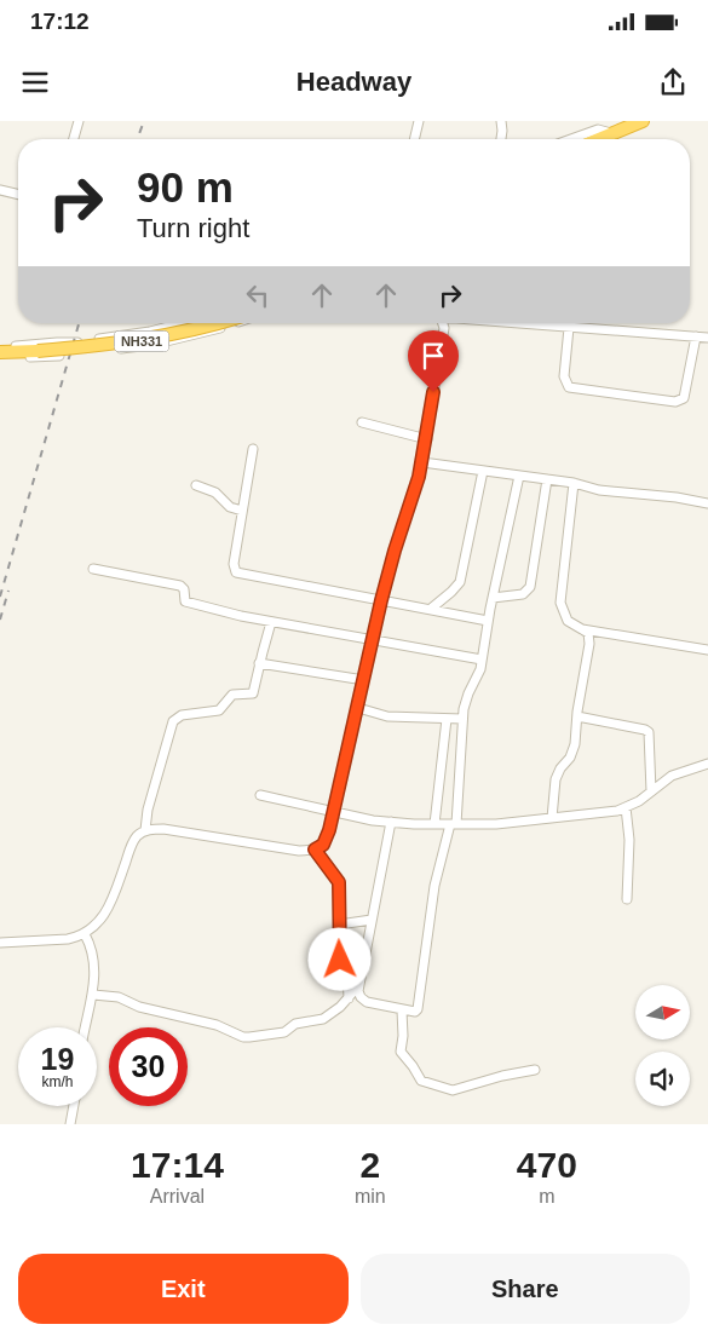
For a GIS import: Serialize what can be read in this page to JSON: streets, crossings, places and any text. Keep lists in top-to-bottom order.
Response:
{
  "streets": {
    "highway": ["NH331"]
  },
  "north": "right",
  "page": {
    "status": "17:12",
    "header": "Headway",
    "turn": ["90 m", "Turn right"],
    "speed": "19 km/h",
    "limit": "30",
    "eta": [
      "17:14",
      "Arrival",
      "2",
      "min",
      "470",
      "m"
    ],
    "buttons": ["Exit", "Share"]
  }
}
